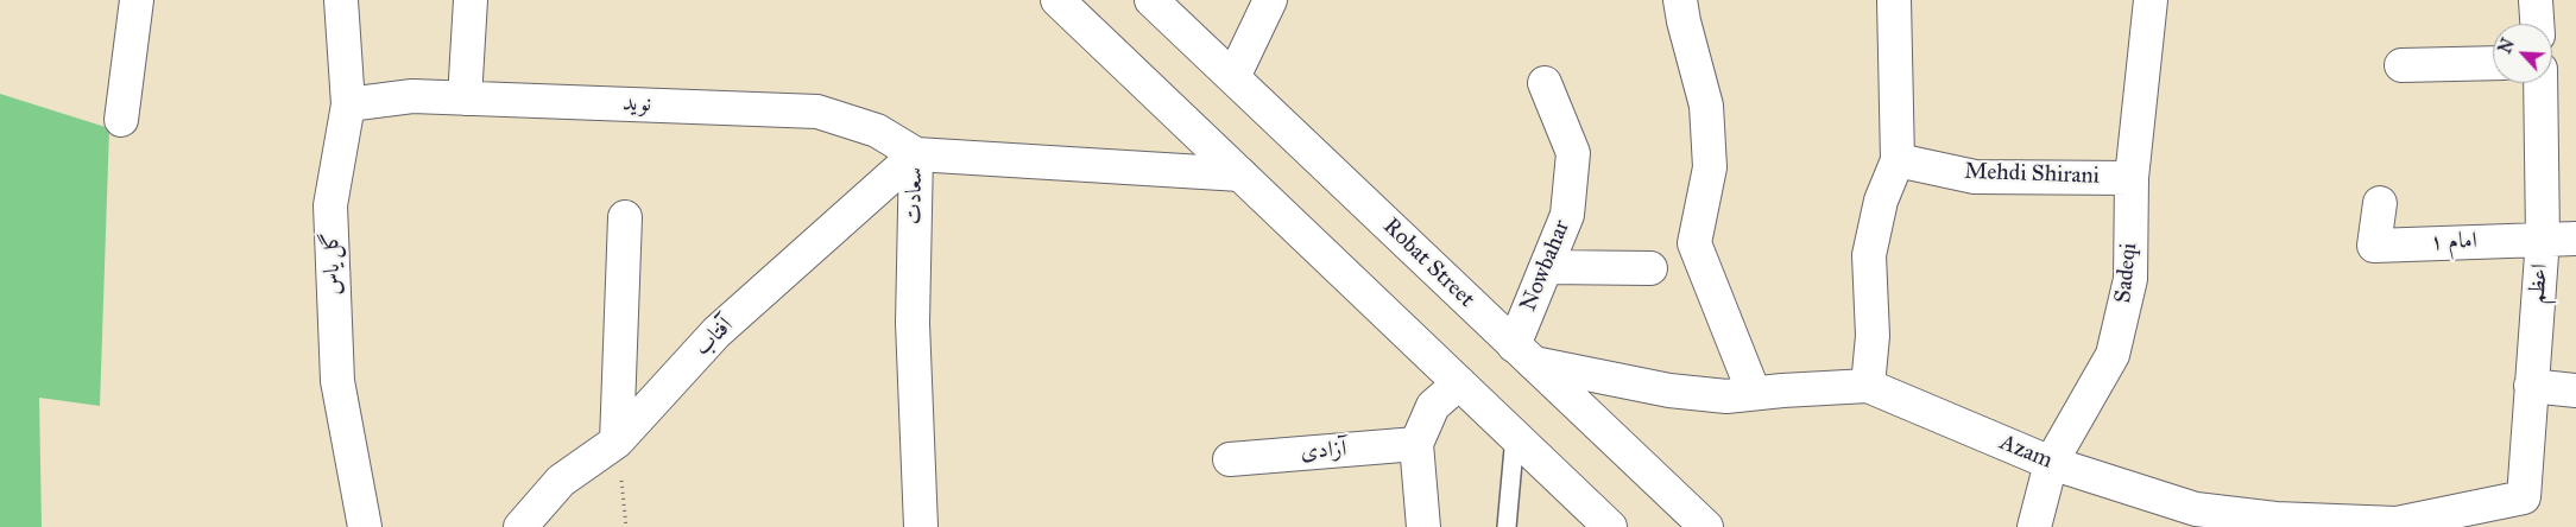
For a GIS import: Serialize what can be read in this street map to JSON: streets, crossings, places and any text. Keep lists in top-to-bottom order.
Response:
{
  "streets": {
    "street": [
      "نوید",
      "Mehdi Shirani",
      "سعادت",
      "امام ۱",
      "گل یاس",
      "Robat Street",
      "Nowbahar",
      "Sadeqi",
      "اعظم",
      "آفتاب",
      "آزادی",
      "Azam"
    ]
  },
  "crossings": [
    ["نوید", "سعادت"],
    ["نوید", "گل یاس"],
    ["نوید", "آفتاب"],
    ["Mehdi Shirani", "Sadeqi"],
    ["سعادت", "آفتاب"],
    ["امام ۱", "اعظم"],
    ["Robat Street", "Nowbahar"],
    ["Robat Street", "Azam"],
    ["Nowbahar", "Azam"],
    ["Sadeqi", "Azam"],
    ["اعظم", "Azam"]
  ],
  "north": "top left"
}
